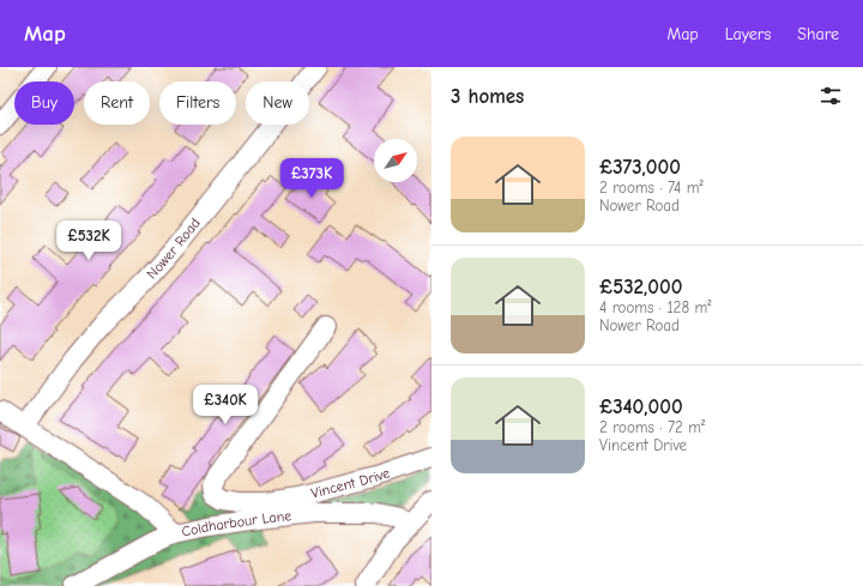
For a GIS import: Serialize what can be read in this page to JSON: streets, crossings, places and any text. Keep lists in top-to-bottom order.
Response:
{
  "streets": {
    "street": ["Nower Road", "Vincent Drive", "Coldharbour Lane"]
  },
  "north": "top right",
  "page": {
    "header": "Map",
    "nav": ["Map", "Layers", "Share"],
    "heading": "3 homes",
    "chip": [
      "Buy",
      "Rent",
      "Filters",
      "New"
    ],
    "list": [
      {
        "name": "£373,000",
        "note": "2 rooms · 74 m² · Nower Road"
      },
      {
        "name": "£532,000",
        "note": "4 rooms · 128 m² · Nower Road"
      },
      {
        "name": "£340,000",
        "note": "2 rooms · 72 m² · Vincent Drive"
      }
    ],
    "price": ["£373K", "£532K", "£340K"]
  }
}
